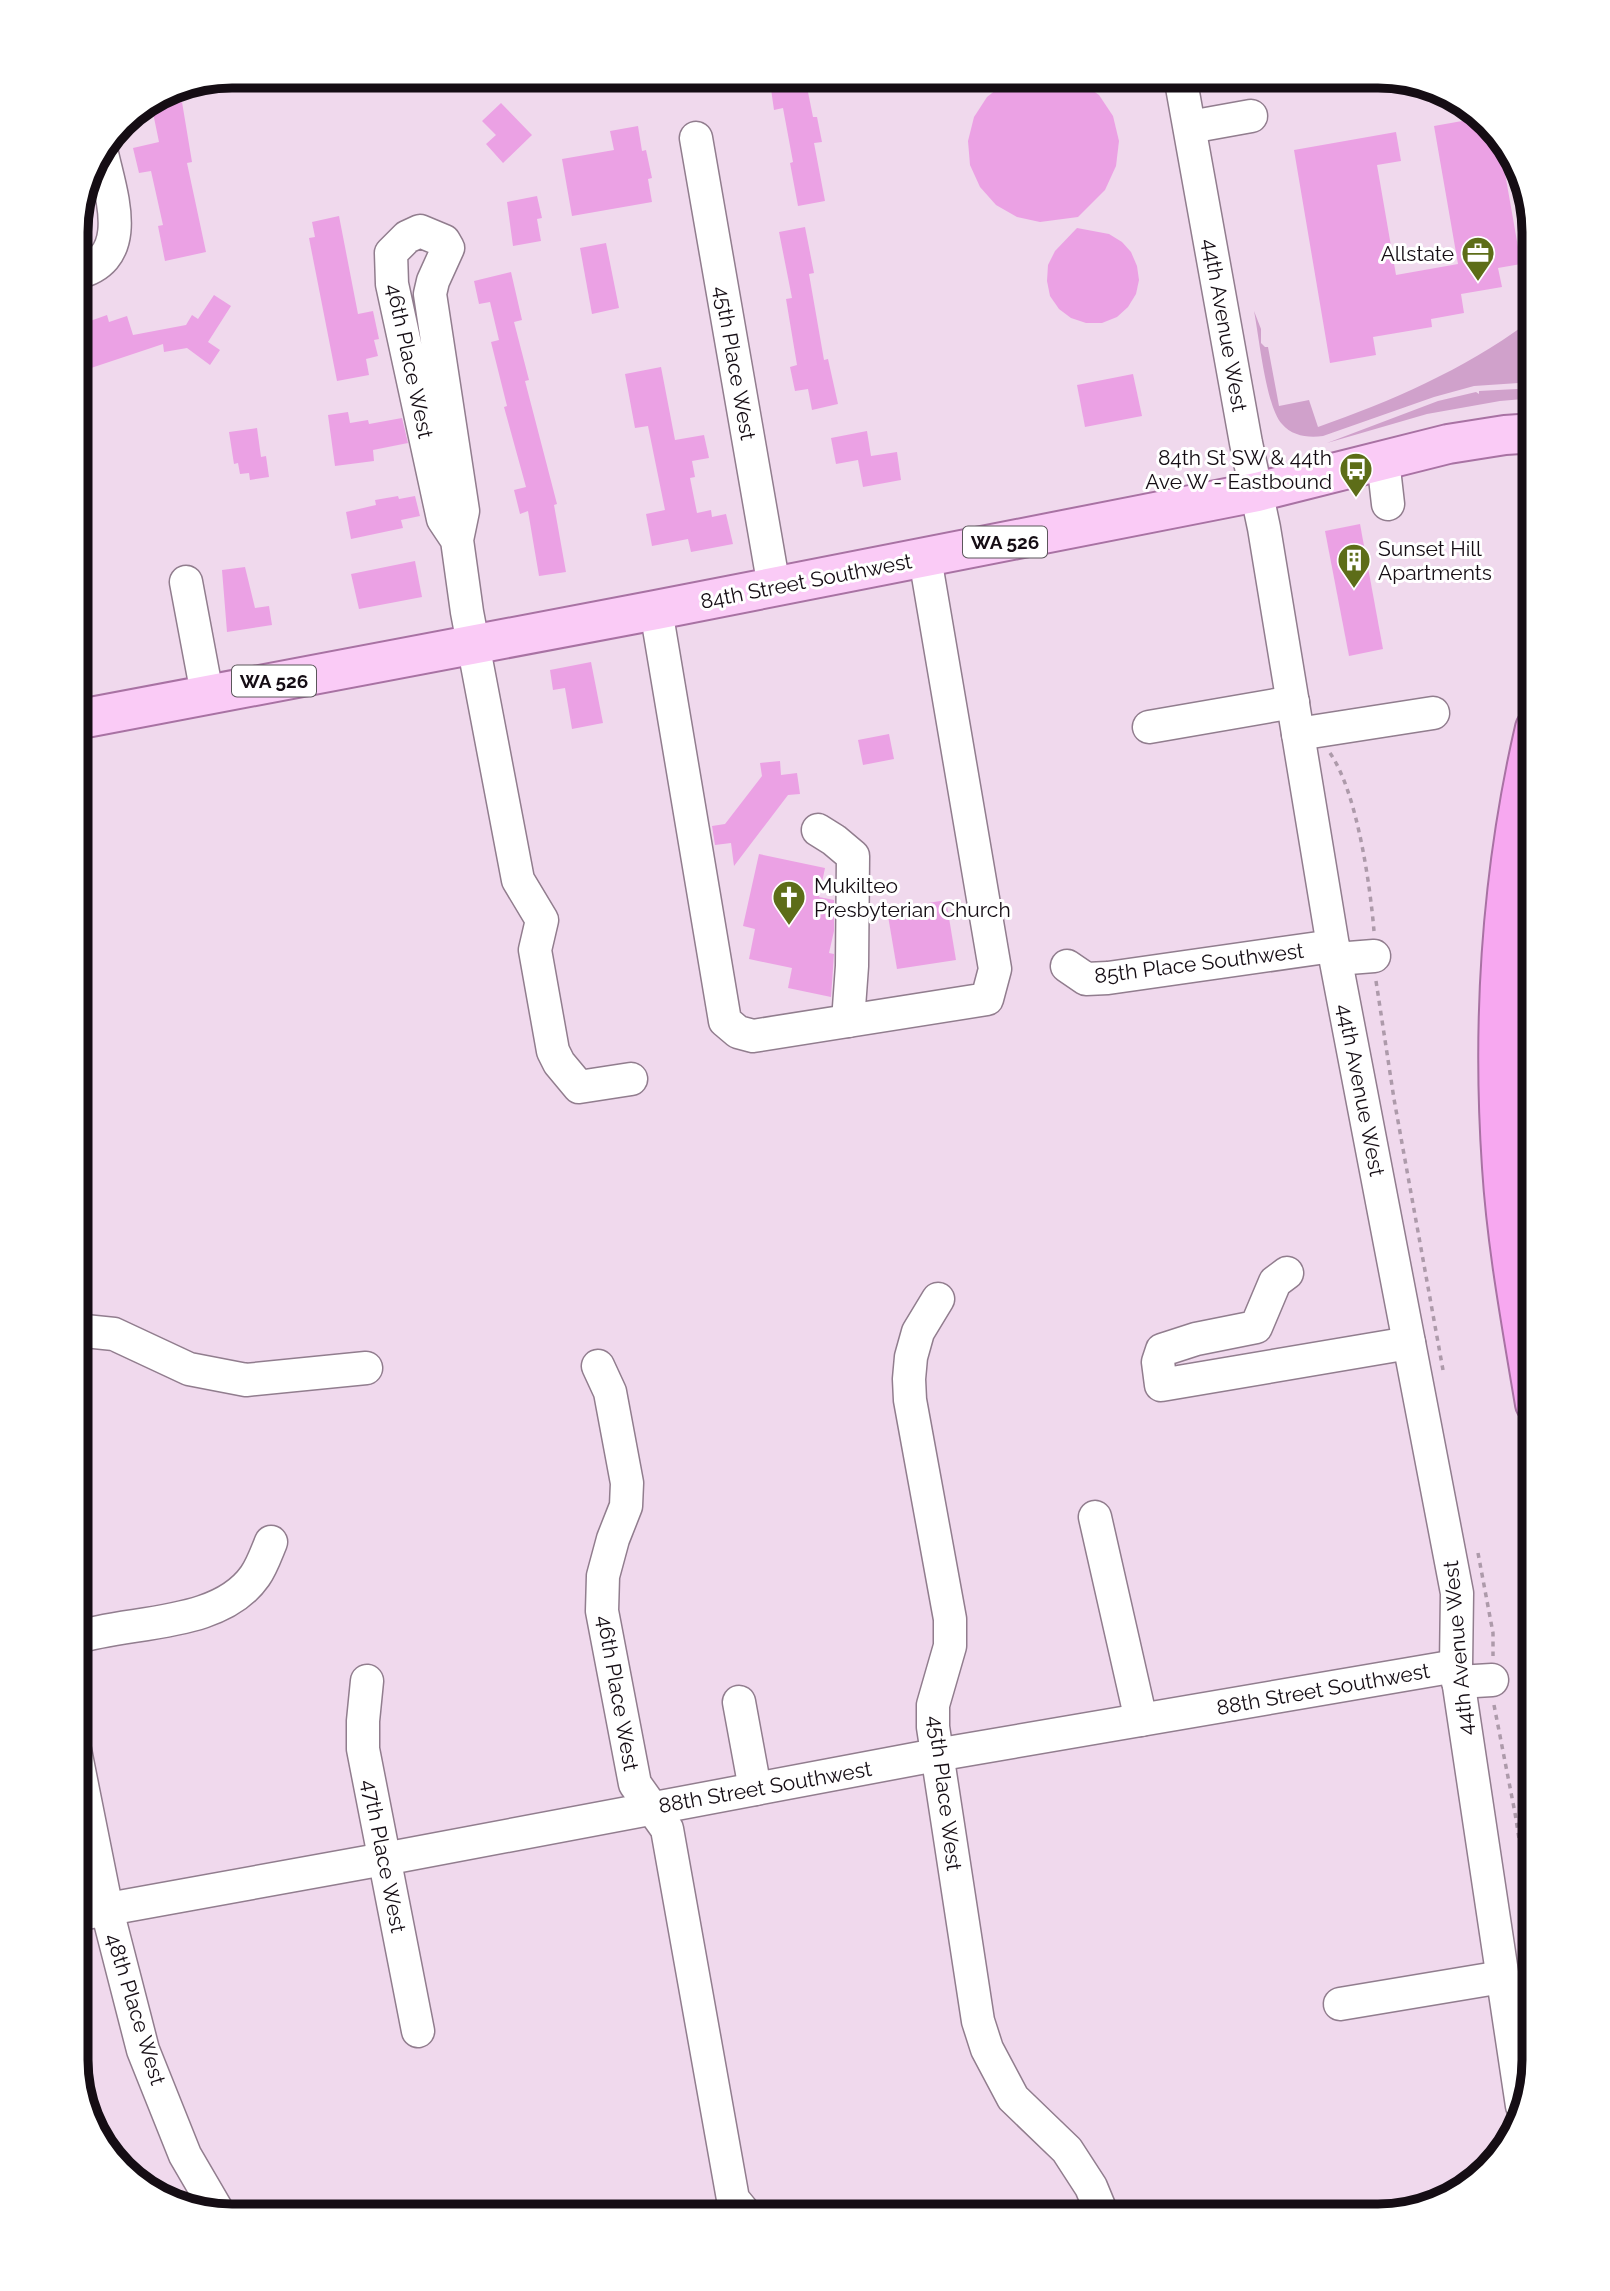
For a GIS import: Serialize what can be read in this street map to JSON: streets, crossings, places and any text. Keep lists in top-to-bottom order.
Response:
{
  "streets": {
    "main road": ["WA 526", "84th Street Southwest"],
    "street": [
      "44th Avenue West",
      "46th Place West",
      "45th Place West",
      "85th Place Southwest",
      "88th Street Southwest",
      "47th Place West",
      "48th Place West"
    ]
  },
  "crossings": [
    ["44th Avenue West", "84th Street Southwest"],
    ["44th Avenue West", "85th Place Southwest"],
    ["44th Avenue West", "88th Street Southwest"],
    ["46th Place West", "84th Street Southwest"],
    ["46th Place West", "88th Street Southwest"],
    ["45th Place West", "84th Street Southwest"],
    ["45th Place West", "88th Street Southwest"],
    ["88th Street Southwest", "47th Place West"],
    ["88th Street Southwest", "48th Place West"]
  ],
  "places": {
    "office": ["Allstate"],
    "bus stop": ["84th St SW & 44th Ave W - Eastbound"],
    "building": ["Sunset Hill Apartments"],
    "church": ["Mukilteo Presbyterian Church"]
  }
}
